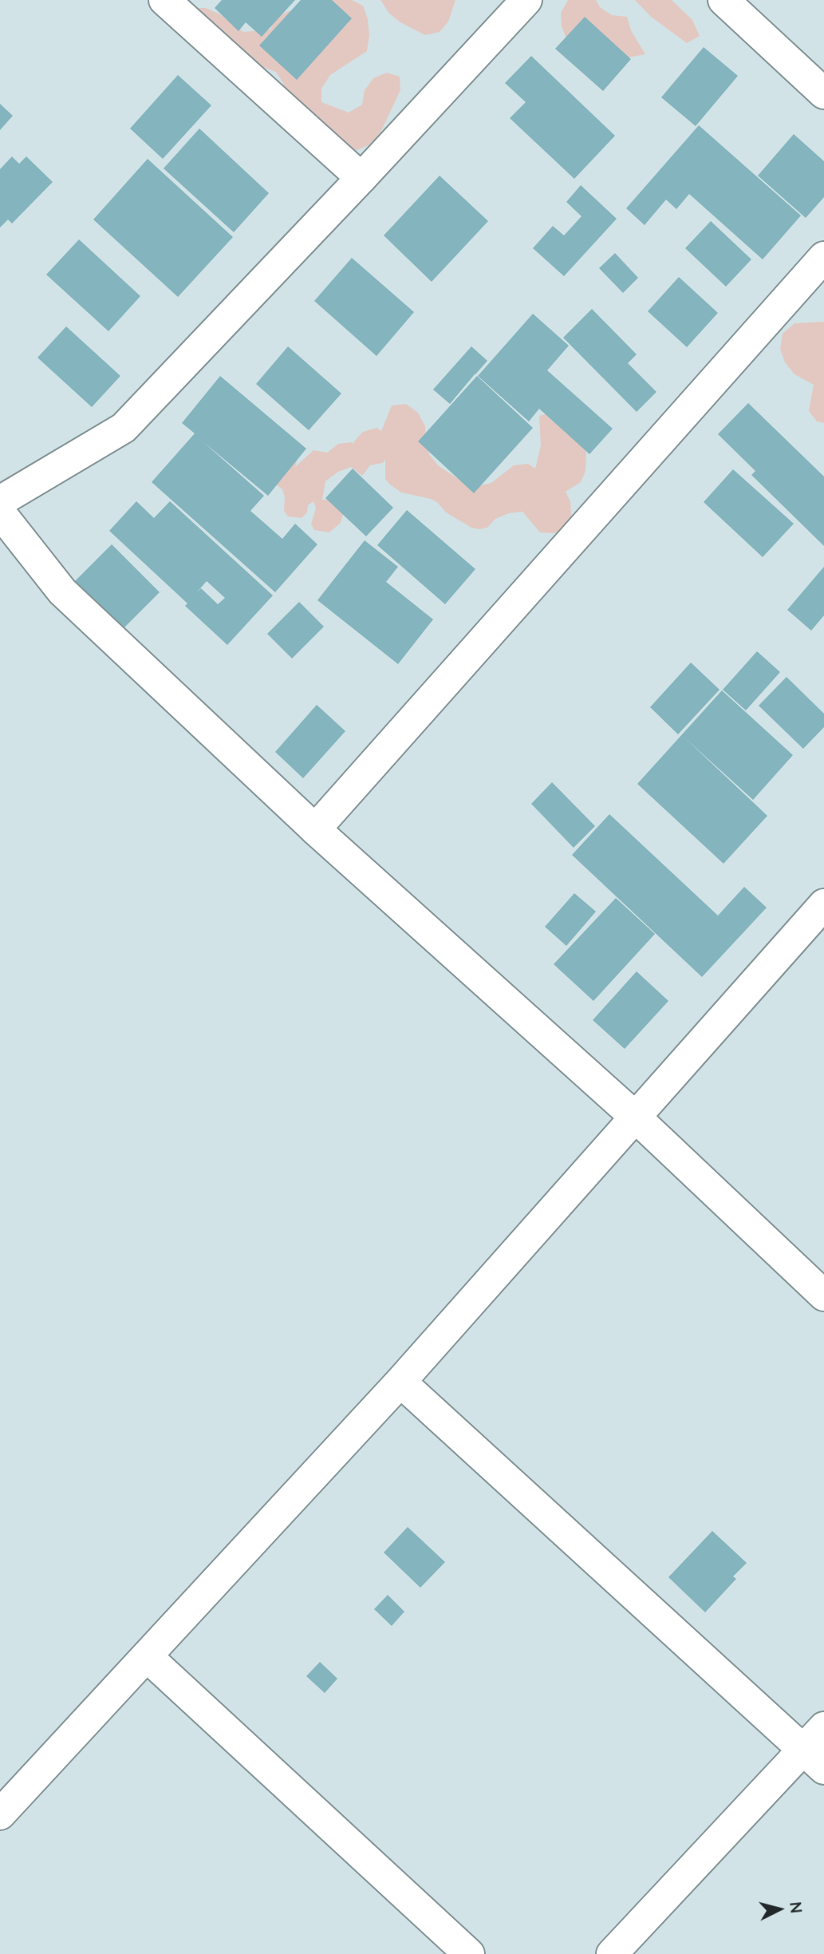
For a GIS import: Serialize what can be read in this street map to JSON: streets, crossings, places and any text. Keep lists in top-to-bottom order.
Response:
{
  "north": "right"
}
